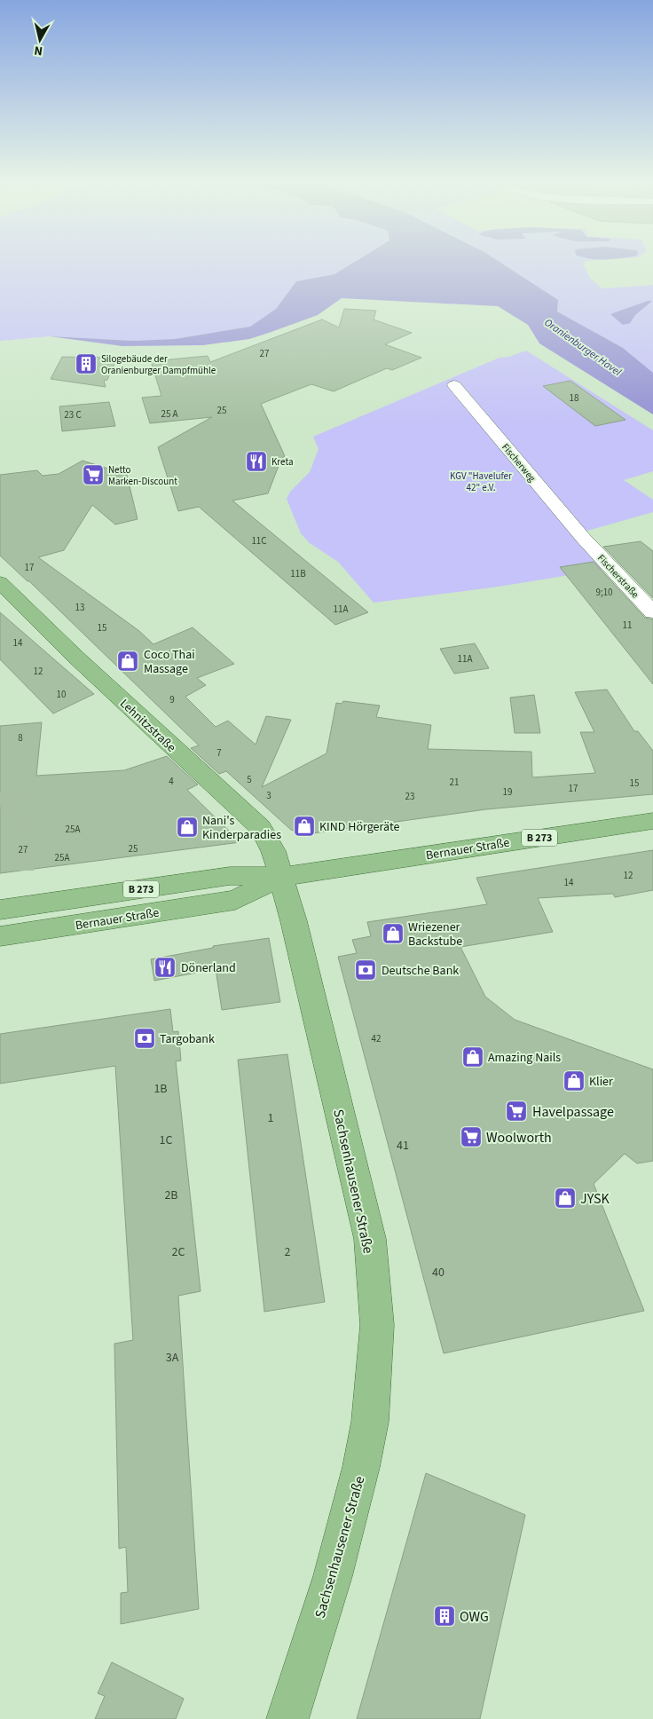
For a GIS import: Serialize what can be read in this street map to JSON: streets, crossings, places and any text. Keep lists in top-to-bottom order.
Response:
{
  "streets": {
    "main road": [
      "Lehnitzstraße",
      "B 273",
      "Bernauer Straße",
      "Sachsenhausener Straße"
    ],
    "street": ["Fischerweg", "Fischerstraße"]
  },
  "crossings": [
    ["Fischerweg", "Fischerstraße"],
    ["Lehnitzstraße", "Bernauer Straße"],
    ["Lehnitzstraße", "Sachsenhausener Straße"],
    ["Bernauer Straße", "Sachsenhausener Straße"]
  ],
  "water": ["Oranienburger Havel"],
  "parks": ["KGV \"Havelufer 42\" e.V."],
  "places": {
    "building": ["Silogebäude der Oranienburger Dampfmühle", "OWG"],
    "restaurant": ["Kreta", "Dönerland"],
    "supermarket": ["Netto Marken-Discount", "Havelpassage", "Woolworth"],
    "shop": [
      "Coco Thai Massage",
      "KIND Hörgeräte",
      "Nani's Kinderparadies",
      "Wriezener Backstube",
      "Amazing Nails",
      "Klier",
      "JYSK"
    ],
    "bank": ["Deutsche Bank", "Targobank"]
  },
  "house_numbers": [
    "27",
    "18",
    "25",
    "25 A",
    "23 C",
    "11C",
    "17",
    "11B",
    "9;10",
    "13",
    "11A",
    "11",
    "15",
    "14",
    "11A",
    "12",
    "10",
    "9",
    "8",
    "7",
    "5",
    "4",
    "21",
    "15",
    "17",
    "19",
    "3",
    "23",
    "25A",
    "25",
    "27",
    "25A",
    "12",
    "14",
    "42",
    "1B",
    "1",
    "1C",
    "41",
    "2B",
    "2C",
    "2",
    "40",
    "3A"
  ],
  "north": "bottom"
}
